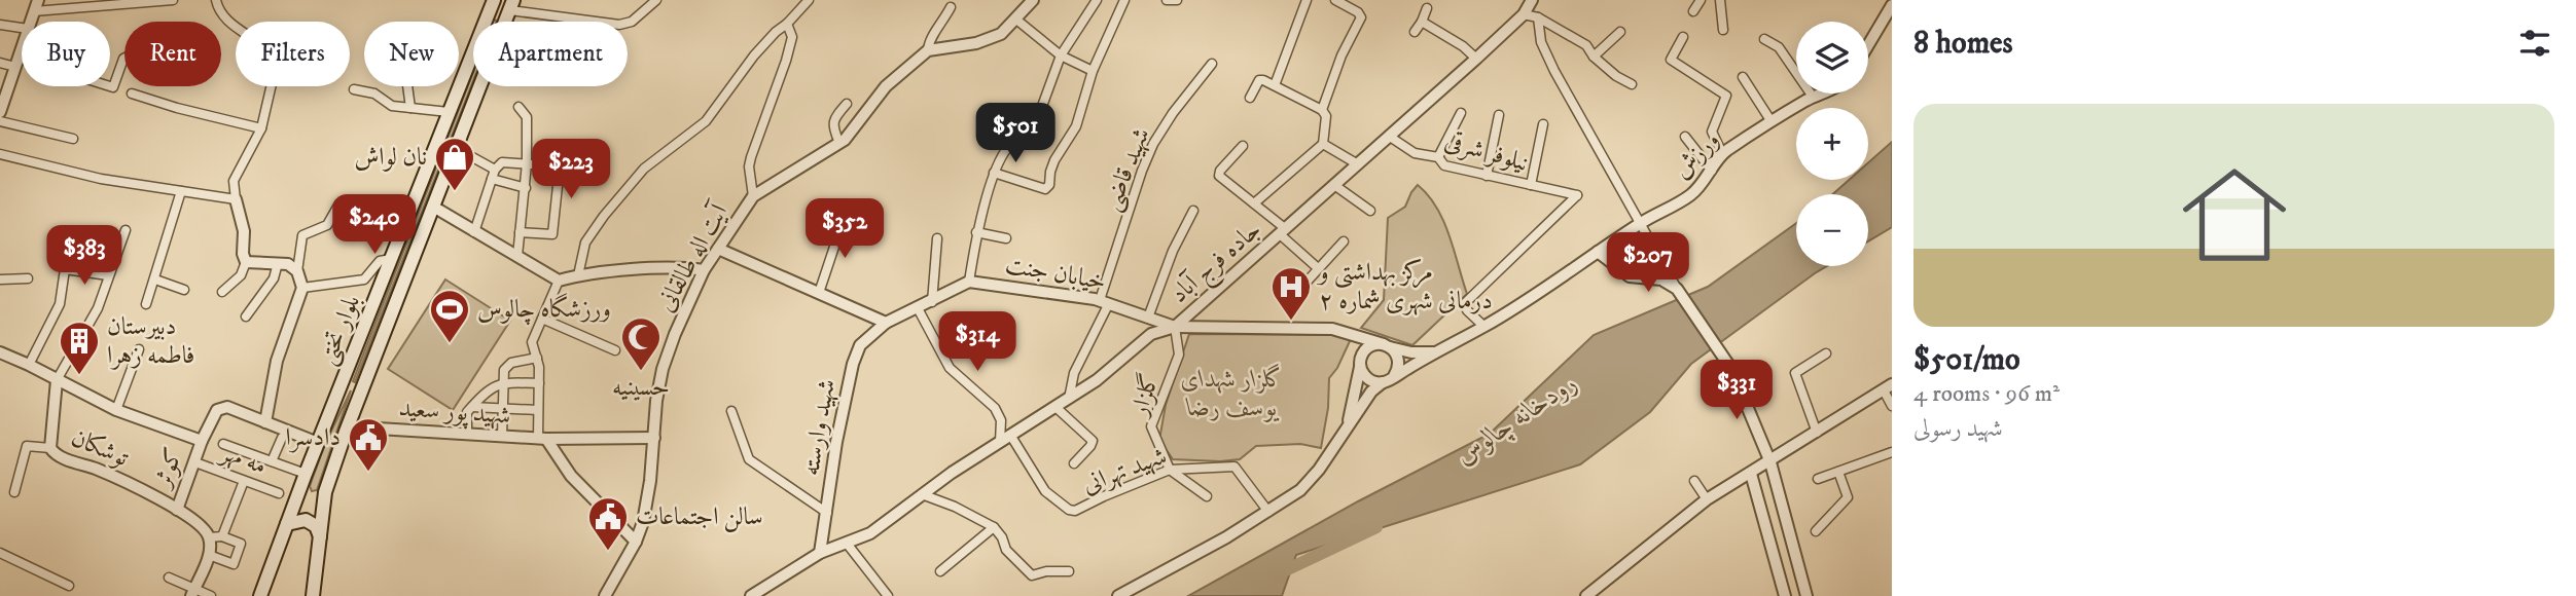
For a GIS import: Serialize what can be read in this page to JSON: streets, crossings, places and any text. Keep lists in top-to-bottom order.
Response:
{
  "streets": {
    "main road": ["بلوار تختی"],
    "street": [
      "نیلوفر شرقی",
      "ورزش",
      "شهید قاضی",
      "آیت اله طالقانی",
      "جاده فرج آباد",
      "خیابان جنت",
      "گلزار",
      "شهید پور سعید",
      "شهید وارسته",
      "توشکان",
      "مه مهر",
      "کوثر",
      "شهید تهرانی"
    ]
  },
  "crossings": [
    ["نیلوفر شرقی", "ورزش"],
    ["نیلوفر شرقی", "جاده فرج آباد"],
    ["شهید قاضی", "جاده فرج آباد"],
    ["شهید قاضی", "خیابان جنت"],
    ["آیت اله طالقانی", "شهید پور سعید"],
    ["جاده فرج آباد", "خیابان جنت"],
    ["جاده فرج آباد", "گلزار"],
    ["جاده فرج آباد", "شهید وارسته"],
    ["جاده فرج آباد", "شهید تهرانی"],
    ["خیابان جنت", "گلزار"],
    ["خیابان جنت", "شهید وارسته"],
    ["بلوار تختی", "شهید پور سعید"],
    ["بلوار تختی", "کوثر"],
    ["گلزار", "شهید تهرانی"],
    ["توشکان", "کوثر"],
    ["مه مهر", "کوثر"]
  ],
  "water": ["رودخانه چالوس"],
  "parks": ["گلزار شهدای یوسف رضا"],
  "places": {
    "shop": ["نان لواش"],
    "hospital": ["مرکز بهداشتی و درمانی شهری شماره ۲"],
    "sports": ["ورزشگاه چالوس"],
    "mosque": ["حسینیه"],
    "building": ["دبیرستان فاطمه زهرا"],
    "public building": ["دادسرا", "سالن اجتماعات"]
  },
  "page": {
    "heading": "8 homes",
    "map_buttons": ["+", "−"],
    "chip": [
      "Buy",
      "Rent",
      "Filters",
      "New",
      "Apartment"
    ],
    "list": [
      {
        "name": "$501/mo",
        "note": "4 rooms · 96 m² · شهید رسولی"
      }
    ],
    "price": [
      "$501",
      "$223",
      "$240",
      "$352",
      "$383",
      "$207",
      "$314",
      "$331"
    ]
  }
}
